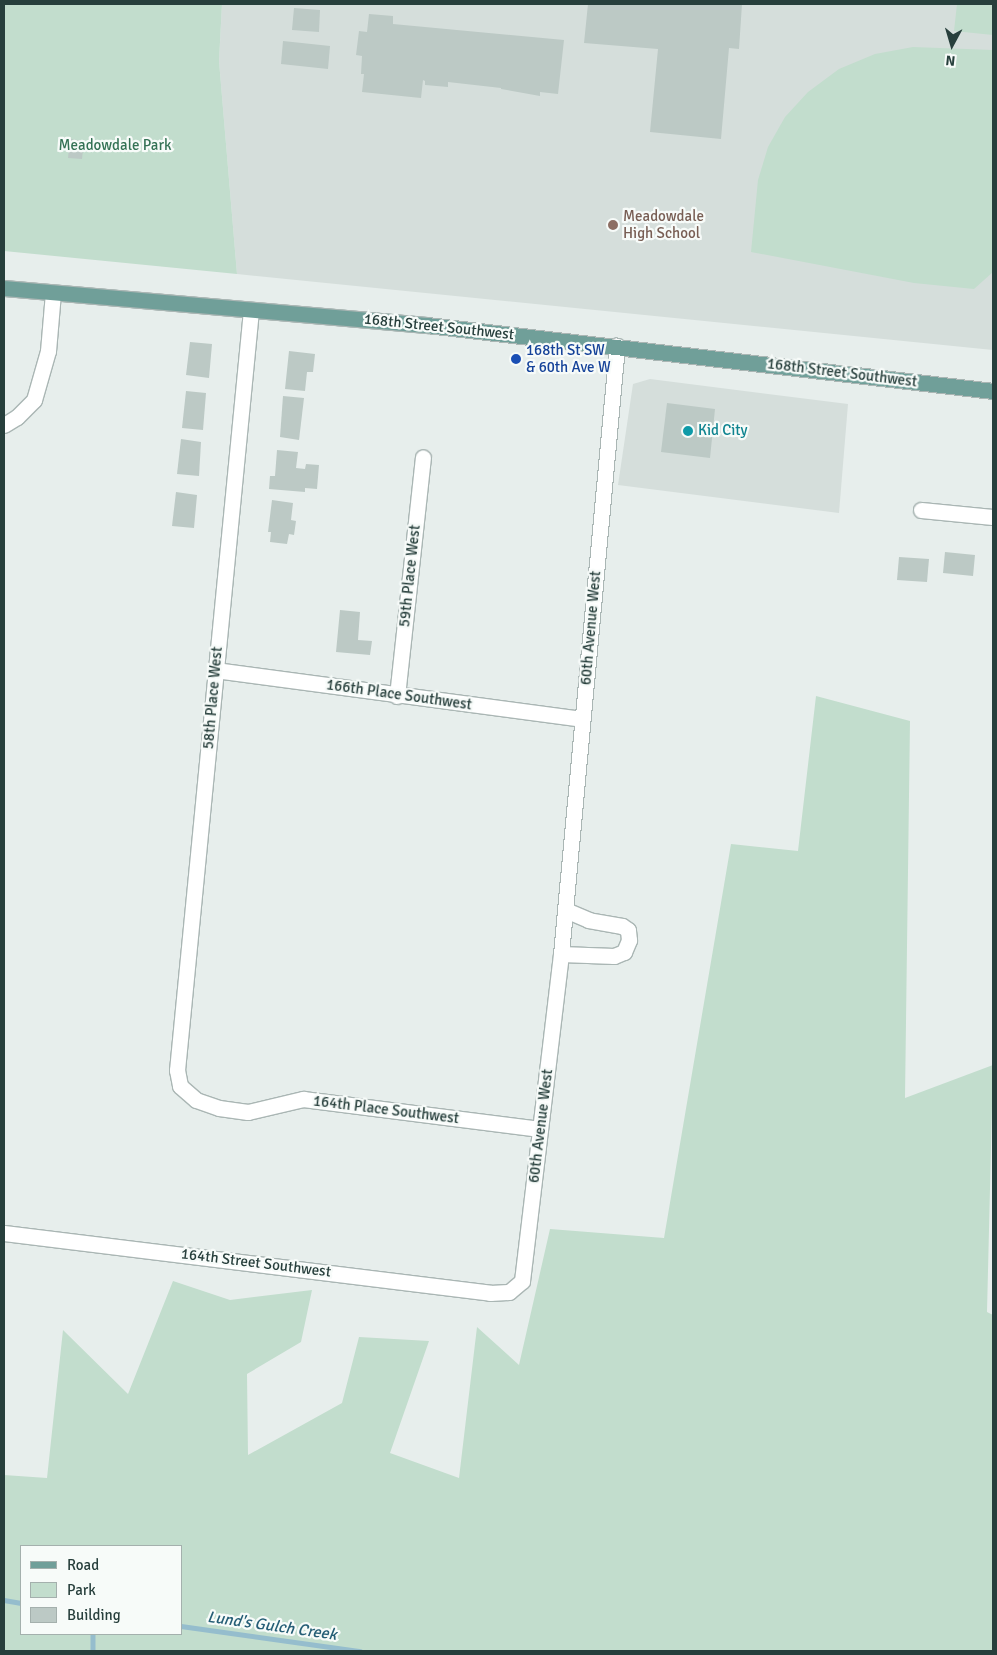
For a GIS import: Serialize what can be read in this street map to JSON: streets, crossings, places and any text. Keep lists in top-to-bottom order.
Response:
{
  "streets": {
    "main road": ["168th Street Southwest"],
    "street": [
      "59th Place West",
      "60th Avenue West",
      "166th Place Southwest",
      "58th Place West",
      "164th Place Southwest",
      "164th Street Southwest"
    ]
  },
  "crossings": [
    ["168th Street Southwest", "60th Avenue West"],
    ["168th Street Southwest", "58th Place West"],
    ["59th Place West", "166th Place Southwest"],
    ["60th Avenue West", "166th Place Southwest"],
    ["60th Avenue West", "164th Place Southwest"],
    ["60th Avenue West", "164th Street Southwest"],
    ["166th Place Southwest", "58th Place West"],
    ["58th Place West", "164th Place Southwest"]
  ],
  "water": ["Lund's Gulch Creek"],
  "parks": ["Meadowdale Park"],
  "places": ["Meadowdale High School", "168th St SW & 60th Ave W", "Kid City"],
  "legend": ["Road", "Park", "Building"],
  "north": "bottom"
}
